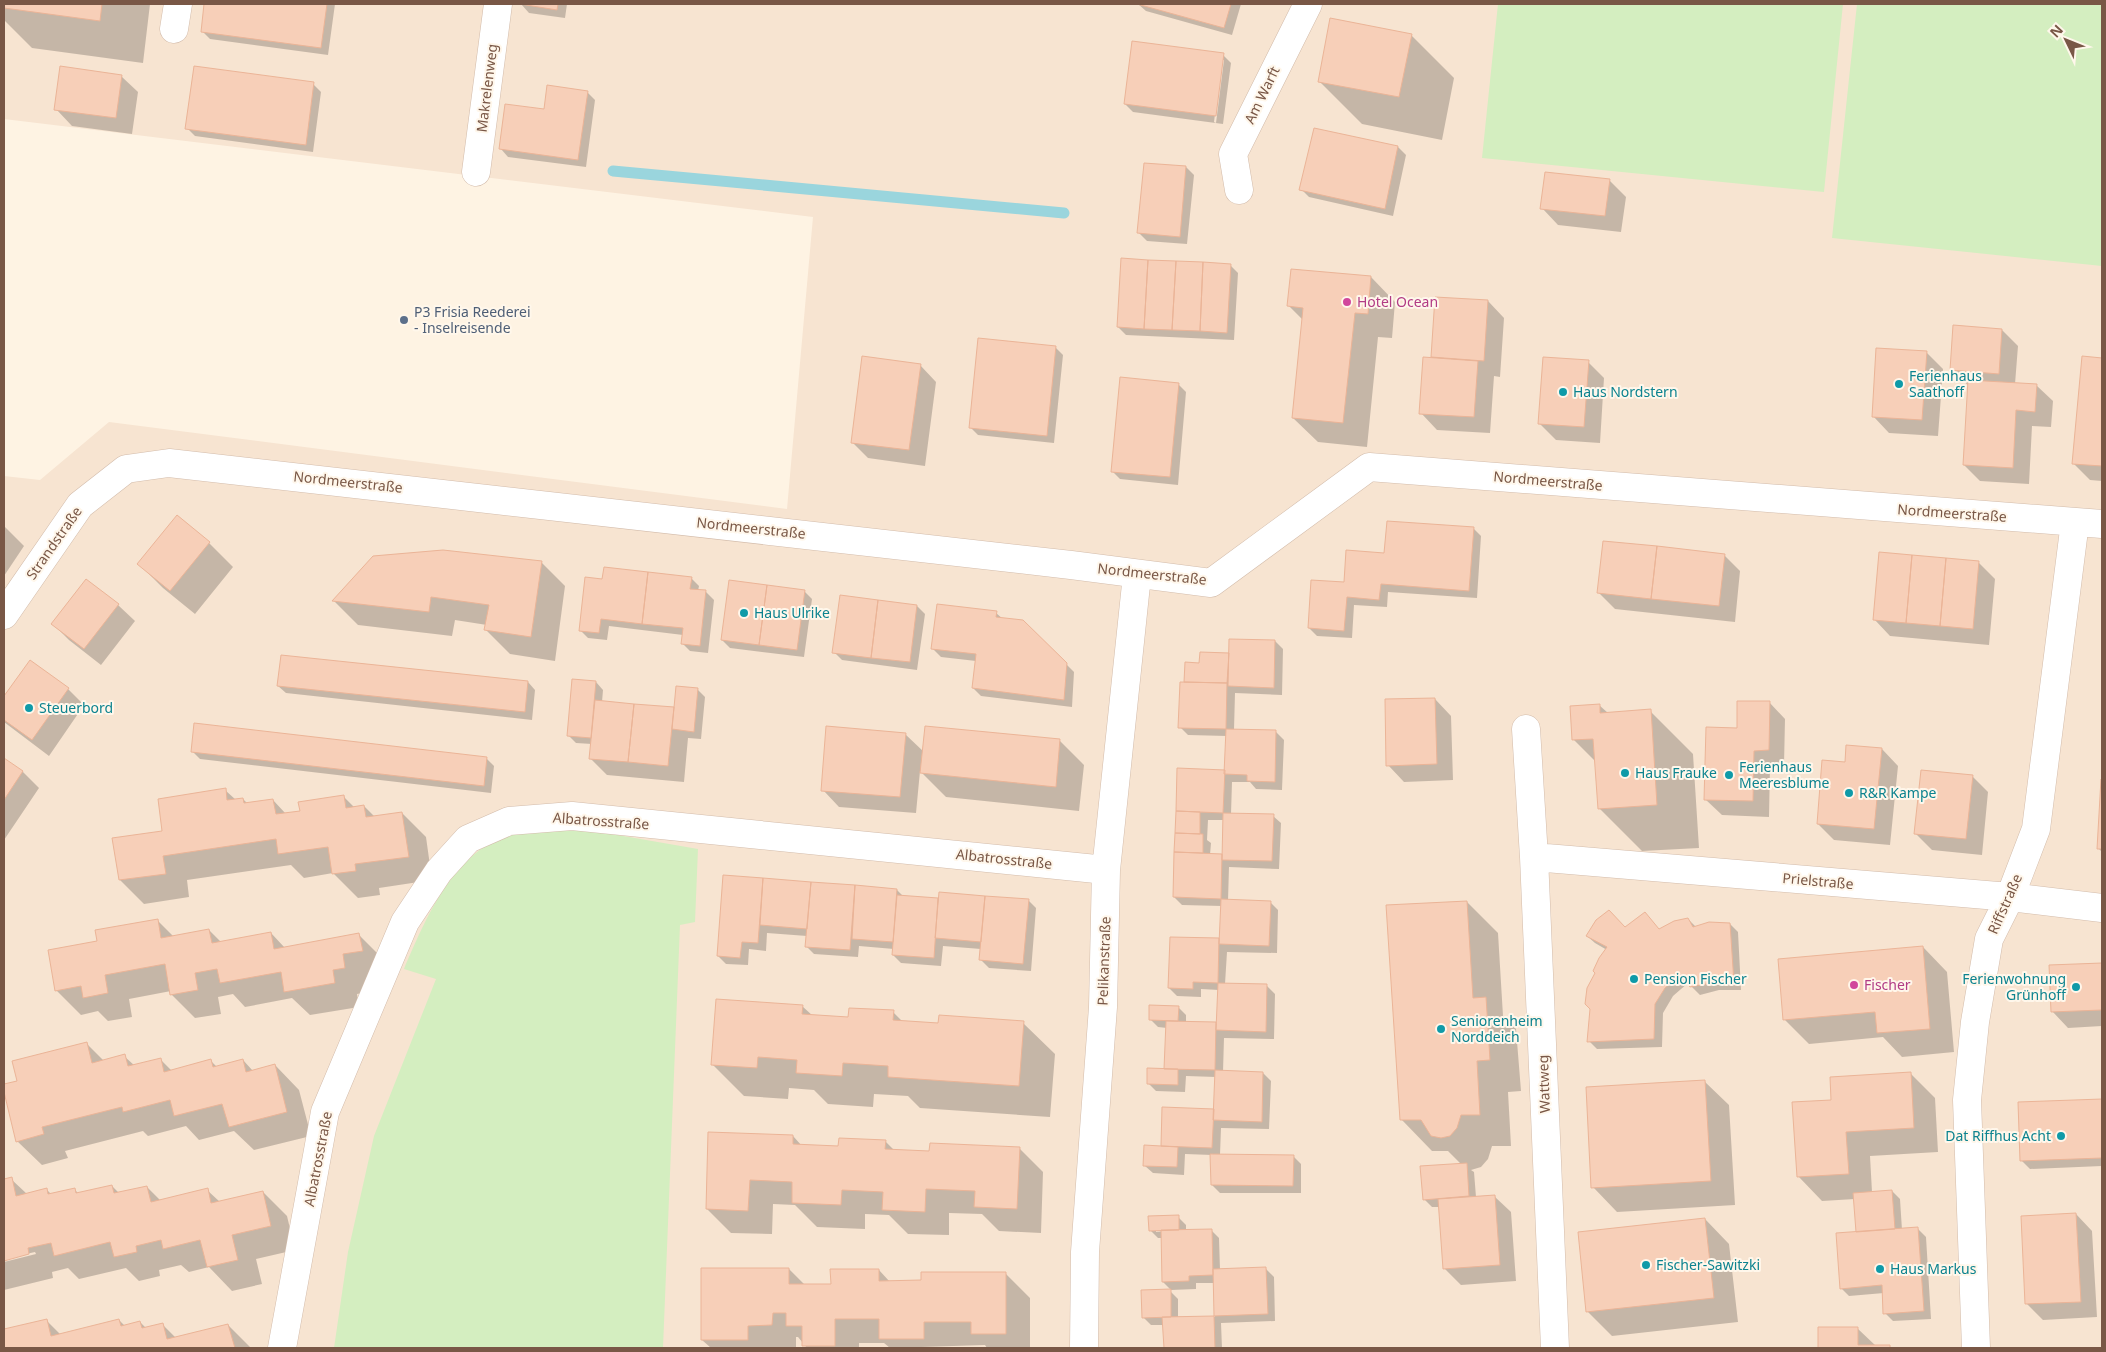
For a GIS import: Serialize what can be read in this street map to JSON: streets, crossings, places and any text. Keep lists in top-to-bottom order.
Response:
{
  "streets": {
    "street": [
      "Makrelenweg",
      "Am Warft",
      "Nordmeerstraße",
      "Strandstraße",
      "Albatrosstraße",
      "Prielstraße",
      "Riffstraße",
      "Pelikanstraße",
      "Wattweg"
    ]
  },
  "crossings": [
    ["Nordmeerstraße", "Strandstraße"],
    ["Nordmeerstraße", "Riffstraße"],
    ["Nordmeerstraße", "Pelikanstraße"],
    ["Albatrosstraße", "Pelikanstraße"],
    ["Prielstraße", "Riffstraße"],
    ["Prielstraße", "Wattweg"]
  ],
  "places": [
    "Hotel Ocean",
    "P3 Frisia Reederei - Inselreisende",
    "Ferienhaus Saathoff",
    "Haus Nordstern",
    "Haus Ulrike",
    "Steuerbord",
    "Haus Frauke",
    "Ferienhaus Meeresblume",
    "R&R Kampe",
    "Pension Fischer",
    "Fischer",
    "Ferienwohnung Grünhoff",
    "Seniorenheim Norddeich",
    "Dat Riffhus Acht",
    "Fischer-Sawitzki",
    "Haus Markus"
  ],
  "north": "top left"
}
